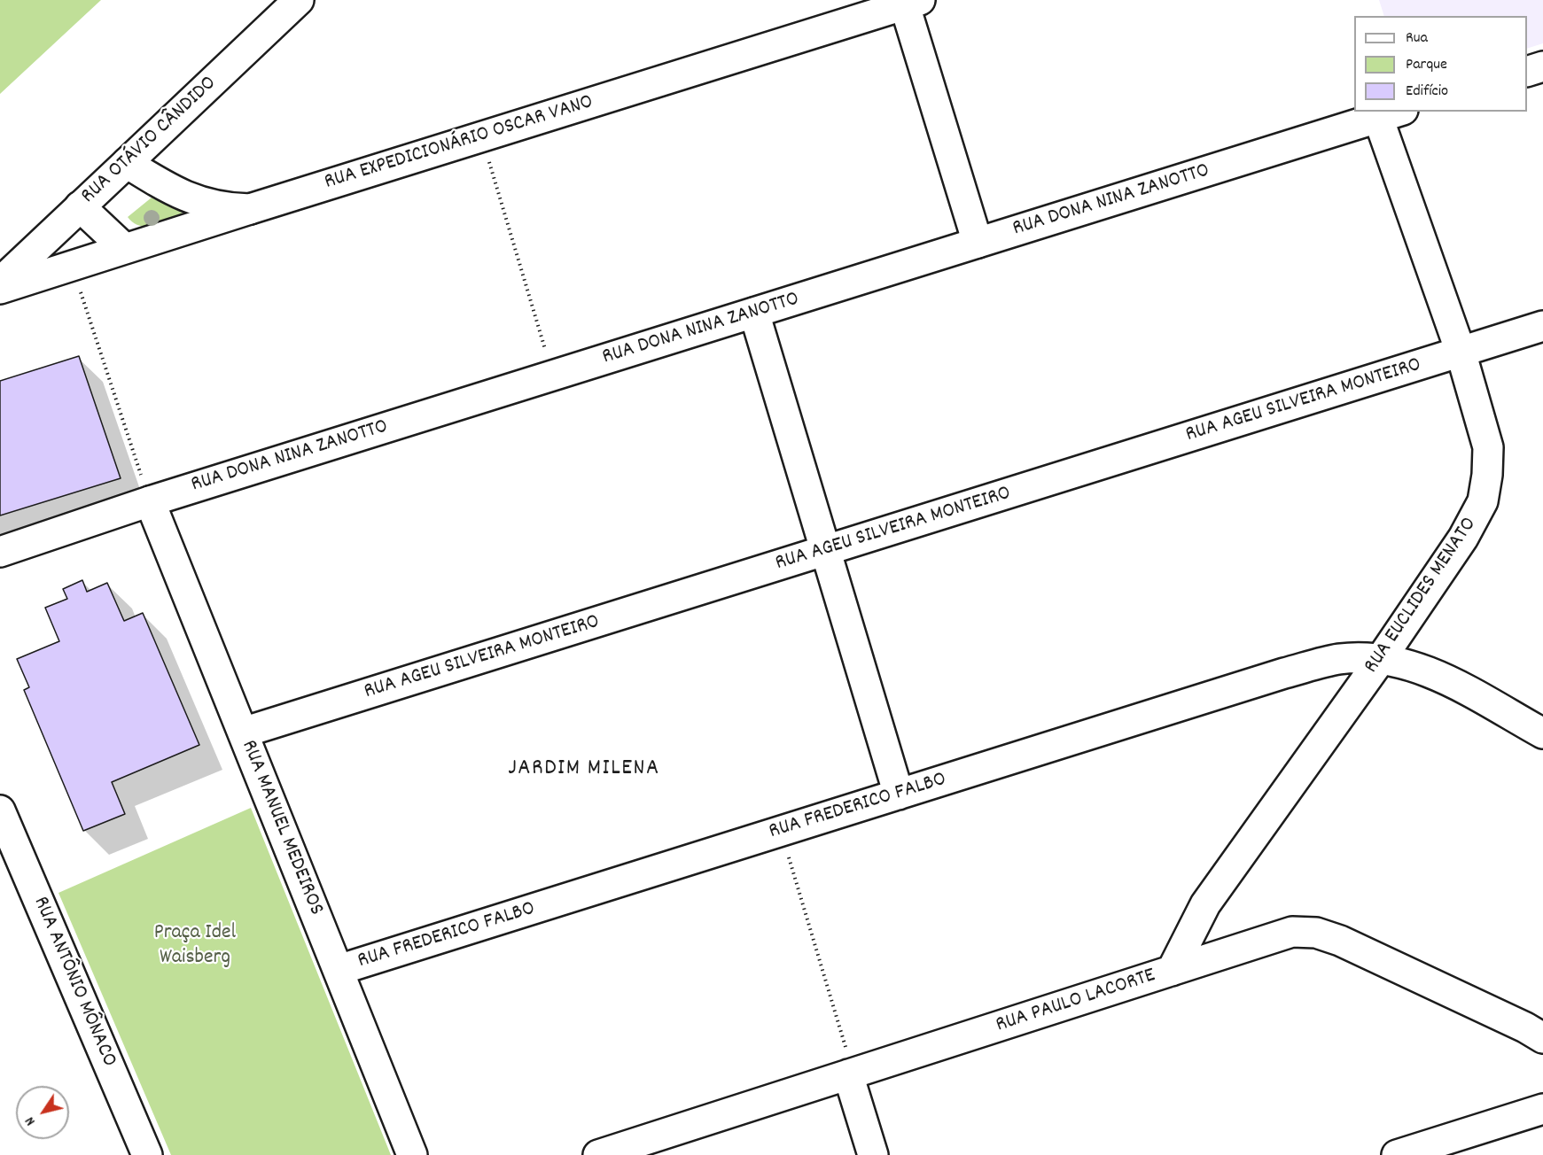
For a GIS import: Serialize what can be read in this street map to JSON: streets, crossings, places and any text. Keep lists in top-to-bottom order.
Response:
{
  "streets": {
    "street": [
      "RUA OTÁVIO CÂNDIDO",
      "RUA EXPEDICIONÁRIO OSCAR VANO",
      "RUA DONA NINA ZANOTTO",
      "RUA AGEU SILVEIRA MONTEIRO",
      "RUA EUCLIDES MENATO",
      "RUA FREDERICO FALBO",
      "RUA MANUEL MEDEIROS",
      "RUA ANTÔNIO MÔNACO",
      "RUA PAULO LACORTE"
    ]
  },
  "crossings": [
    ["RUA DONA NINA ZANOTTO", "RUA EUCLIDES MENATO"],
    ["RUA DONA NINA ZANOTTO", "RUA MANUEL MEDEIROS"],
    ["RUA AGEU SILVEIRA MONTEIRO", "RUA EUCLIDES MENATO"],
    ["RUA AGEU SILVEIRA MONTEIRO", "RUA MANUEL MEDEIROS"],
    ["RUA EUCLIDES MENATO", "RUA FREDERICO FALBO"],
    ["RUA EUCLIDES MENATO", "RUA PAULO LACORTE"],
    ["RUA FREDERICO FALBO", "RUA MANUEL MEDEIROS"]
  ],
  "districts": ["JARDIM MILENA"],
  "parks": ["Praça Idel Waisberg"],
  "legend": ["Rua", "Parque", "Edifício"],
  "north": "bottom left"
}
